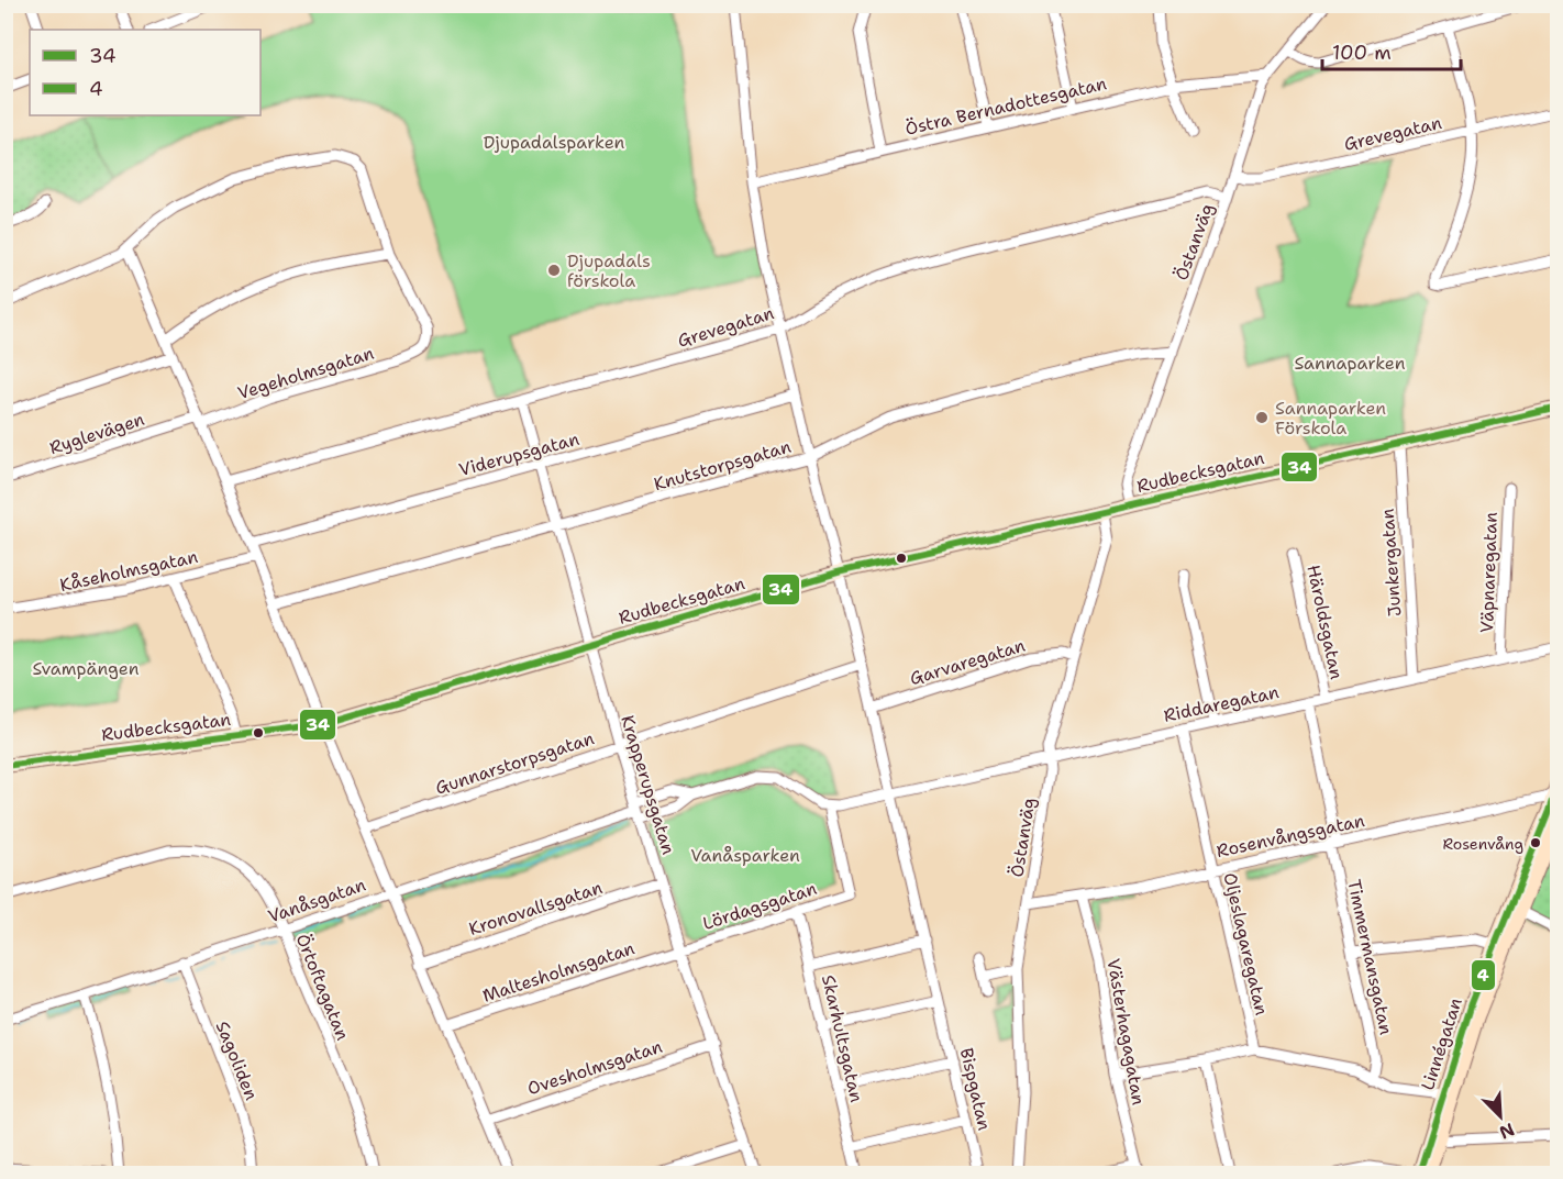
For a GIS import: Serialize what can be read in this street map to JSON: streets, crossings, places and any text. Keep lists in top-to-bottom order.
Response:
{
  "streets": {
    "street": [
      "Östra Bernadottesgatan",
      "Grevegatan",
      "Östanväg",
      "Vegeholmsgatan",
      "Ryglevägen",
      "Viderupsgatan",
      "Knutstorpsgatan",
      "Rudbecksgatan",
      "Junkergatan",
      "Kåseholmsgatan",
      "Väpnaregatan",
      "Häroldsgatan",
      "Garvaregatan",
      "Riddaregatan",
      "Gunnarstorpsgatan",
      "Krapperupsgatan",
      "Rosenvångsgatan",
      "Vanåsgatan",
      "Lördagsgatan",
      "Kronovallsgatan",
      "Oljeslagaregatan",
      "Timmermansgatan",
      "Maltesholmsgatan",
      "Örtoftagatan",
      "Västerhagagatan",
      "Skarhultsgatan",
      "Linnégatan",
      "Sagoliden",
      "Ovesholmsgatan",
      "Bispgatan"
    ]
  },
  "crossings": [
    ["Östra Bernadottesgatan", "Östanväg"],
    ["Östra Bernadottesgatan", "Bispgatan"],
    ["Grevegatan", "Östanväg"],
    ["Grevegatan", "Krapperupsgatan"],
    ["Grevegatan", "Bispgatan"],
    ["Östanväg", "Knutstorpsgatan"],
    ["Östanväg", "Rudbecksgatan"],
    ["Östanväg", "Garvaregatan"],
    ["Östanväg", "Riddaregatan"],
    ["Östanväg", "Rosenvångsgatan"],
    ["Vegeholmsgatan", "Ryglevägen"],
    ["Viderupsgatan", "Krapperupsgatan"],
    ["Viderupsgatan", "Bispgatan"],
    ["Knutstorpsgatan", "Krapperupsgatan"],
    ["Knutstorpsgatan", "Bispgatan"],
    ["Rudbecksgatan", "Junkergatan"],
    ["Rudbecksgatan", "Krapperupsgatan"],
    ["Rudbecksgatan", "Bispgatan"],
    ["Junkergatan", "Riddaregatan"],
    ["Väpnaregatan", "Riddaregatan"],
    ["Häroldsgatan", "Riddaregatan"],
    ["Garvaregatan", "Bispgatan"],
    ["Riddaregatan", "Oljeslagaregatan"],
    ["Riddaregatan", "Timmermansgatan"],
    ["Riddaregatan", "Bispgatan"],
    ["Gunnarstorpsgatan", "Krapperupsgatan"],
    ["Gunnarstorpsgatan", "Bispgatan"],
    ["Krapperupsgatan", "Vanåsgatan"],
    ["Krapperupsgatan", "Lördagsgatan"],
    ["Krapperupsgatan", "Kronovallsgatan"],
    ["Krapperupsgatan", "Maltesholmsgatan"],
    ["Krapperupsgatan", "Ovesholmsgatan"],
    ["Rosenvångsgatan", "Oljeslagaregatan"],
    ["Rosenvångsgatan", "Timmermansgatan"],
    ["Rosenvångsgatan", "Västerhagagatan"],
    ["Rosenvångsgatan", "Linnégatan"],
    ["Vanåsgatan", "Örtoftagatan"],
    ["Vanåsgatan", "Sagoliden"],
    ["Lördagsgatan", "Maltesholmsgatan"],
    ["Lördagsgatan", "Skarhultsgatan"]
  ],
  "parks": [
    "Djupadalsparken",
    "Sannaparken",
    "Svampängen",
    "Vanåsparken"
  ],
  "places": ["Djupadals förskola", "Sannaparken Förskola", "Rosenvång"],
  "lines": ["transit line 34", "transit line 4"],
  "legend": ["34", "4"],
  "scale_bar": "100 m",
  "north": "bottom right"
}
